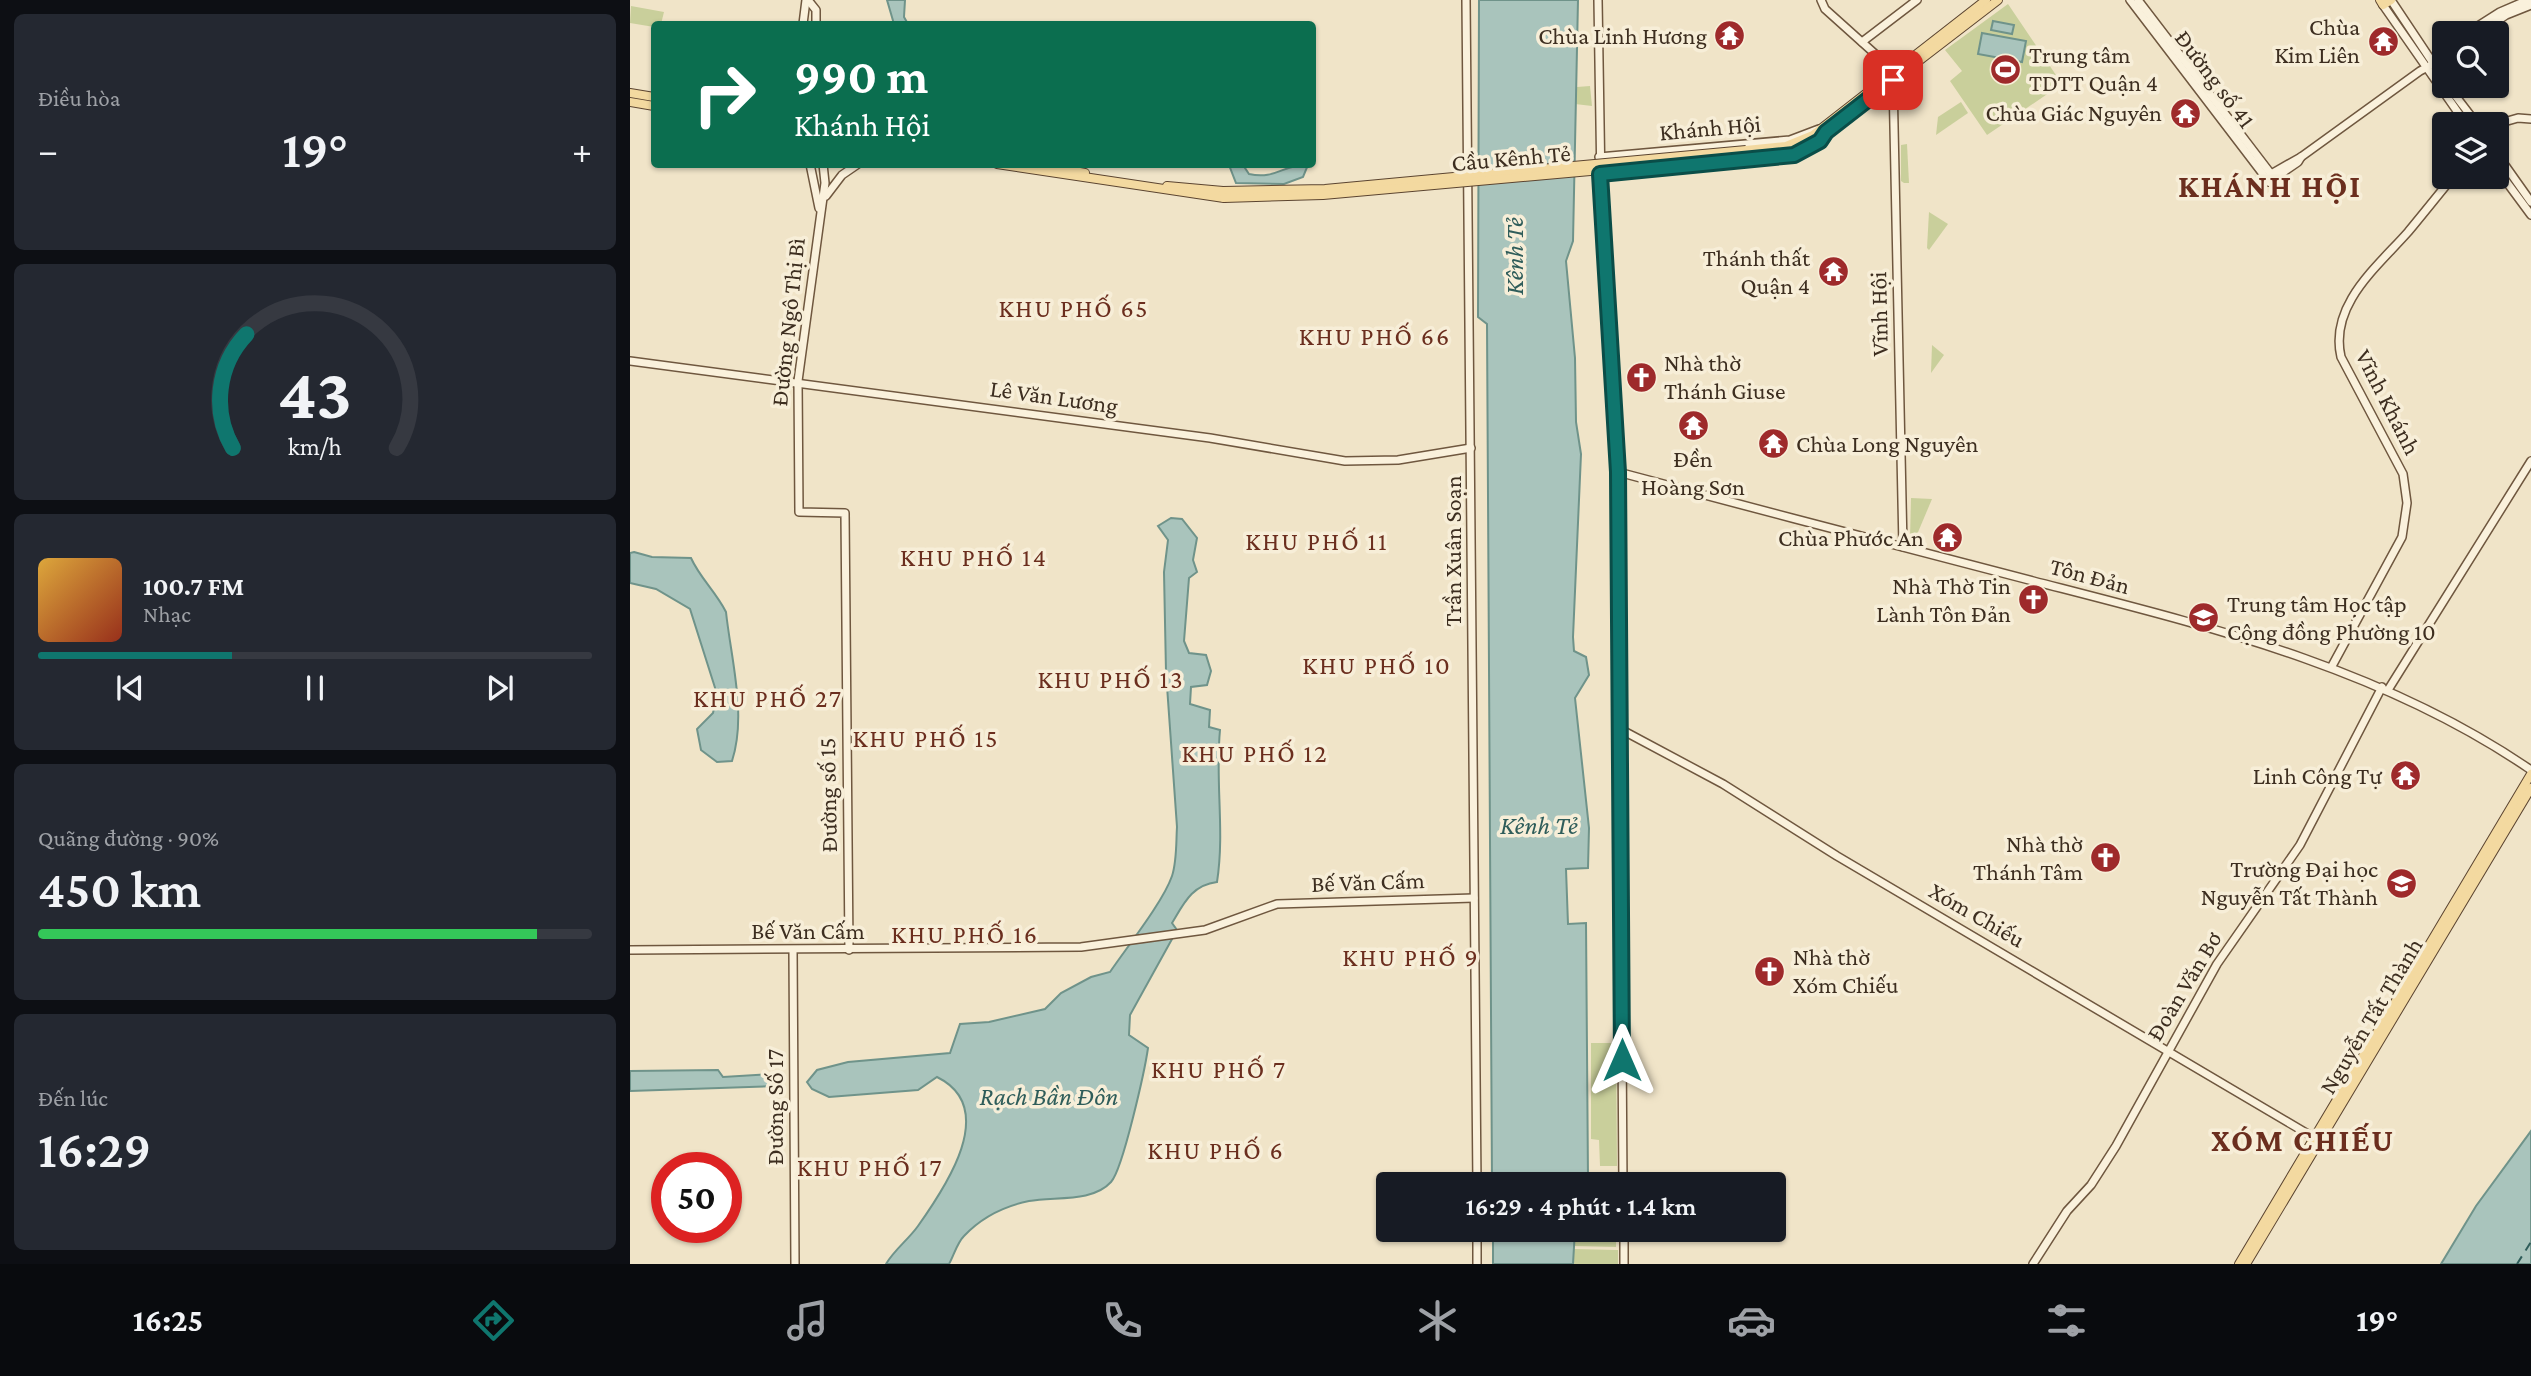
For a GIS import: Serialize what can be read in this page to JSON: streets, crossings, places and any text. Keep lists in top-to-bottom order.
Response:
{
  "streets": {
    "main road": ["Khánh Hội", "Cầu Kênh Tẻ", "Nguyễn Tất Thành"],
    "street": [
      "Đường số 41",
      "Vĩnh Hội",
      "Đường Ngô Thị Bì",
      "Lê Văn Lương",
      "Vĩnh Khánh",
      "Trần Xuân Soạn",
      "Tôn Đản",
      "Đường số 15",
      "Bế Văn Cấm",
      "Xóm Chiếu",
      "Đoàn Văn Bơ",
      "Đường Số 17"
    ]
  },
  "crossings": [
    ["Khánh Hội", "Cầu Kênh Tẻ"],
    ["Khánh Hội", "Vĩnh Hội"],
    ["Vĩnh Hội", "Tôn Đản"],
    ["Đường Ngô Thị Bì", "Lê Văn Lương"],
    ["Đường Ngô Thị Bì", "Đường số 15"],
    ["Lê Văn Lương", "Trần Xuân Soạn"],
    ["Vĩnh Khánh", "Tôn Đản"],
    ["Trần Xuân Soạn", "Bế Văn Cấm"],
    ["Tôn Đản", "Đoàn Văn Bơ"],
    ["Tôn Đản", "Nguyễn Tất Thành"],
    ["Đường số 15", "Bế Văn Cấm"],
    ["Bế Văn Cấm", "Đường Số 17"],
    ["Xóm Chiếu", "Đoàn Văn Bơ"],
    ["Xóm Chiếu", "Nguyễn Tất Thành"]
  ],
  "districts": [
    "KHÁNH HỘI",
    "KHU PHỐ 65",
    "KHU PHỐ 66",
    "KHU PHỐ 11",
    "KHU PHỐ 14",
    "KHU PHỐ 10",
    "KHU PHỐ 13",
    "KHU PHỐ 27",
    "KHU PHỐ 15",
    "KHU PHỐ 12",
    "KHU PHỐ 16",
    "KHU PHỐ 9",
    "KHU PHỐ 7",
    "XÓM CHIẾU",
    "KHU PHỐ 6",
    "KHU PHỐ 17"
  ],
  "water": ["Kênh Tẻ", "Rạch Bần Đôn"],
  "places": {
    "temple": [
      "Chùa Linh Hương",
      "Chùa Kim Liên",
      "Chùa Giác Nguyên",
      "Thánh thất Quận 4",
      "Đền Hoàng Sơn",
      "Chùa Long Nguyên",
      "Chùa Phước An",
      "Linh Công Tự"
    ],
    "sports": ["Trung tâm TDTT Quận 4"],
    "church": [
      "Nhà thờ Thánh Giuse",
      "Nhà Thờ Tin Lành Tôn Đản",
      "Nhà thờ Thánh Tâm",
      "Nhà thờ Xóm Chiếu"
    ],
    "school or university": ["Trung tâm Học tập Cộng đồng Phường 10", "Trường Đại học Nguyễn Tất Thành"]
  },
  "page": {
    "tile": [
      "Điều hòa",
      ["Quãng đường · 90%", "450 km"],
      ["Đến lúc", "16:29"]
    ],
    "turn": ["990 m", "Khánh Hội"],
    "heat": ["−", "19°", "+"],
    "song": ["100.7 FM", "Nhạc"],
    "limit": "50",
    "trip": "16:29 · 4 phút · 1.4 km",
    "tabs": ["16:25", "19°"],
    "gauge": ["43", "km/h"]
  }
}
